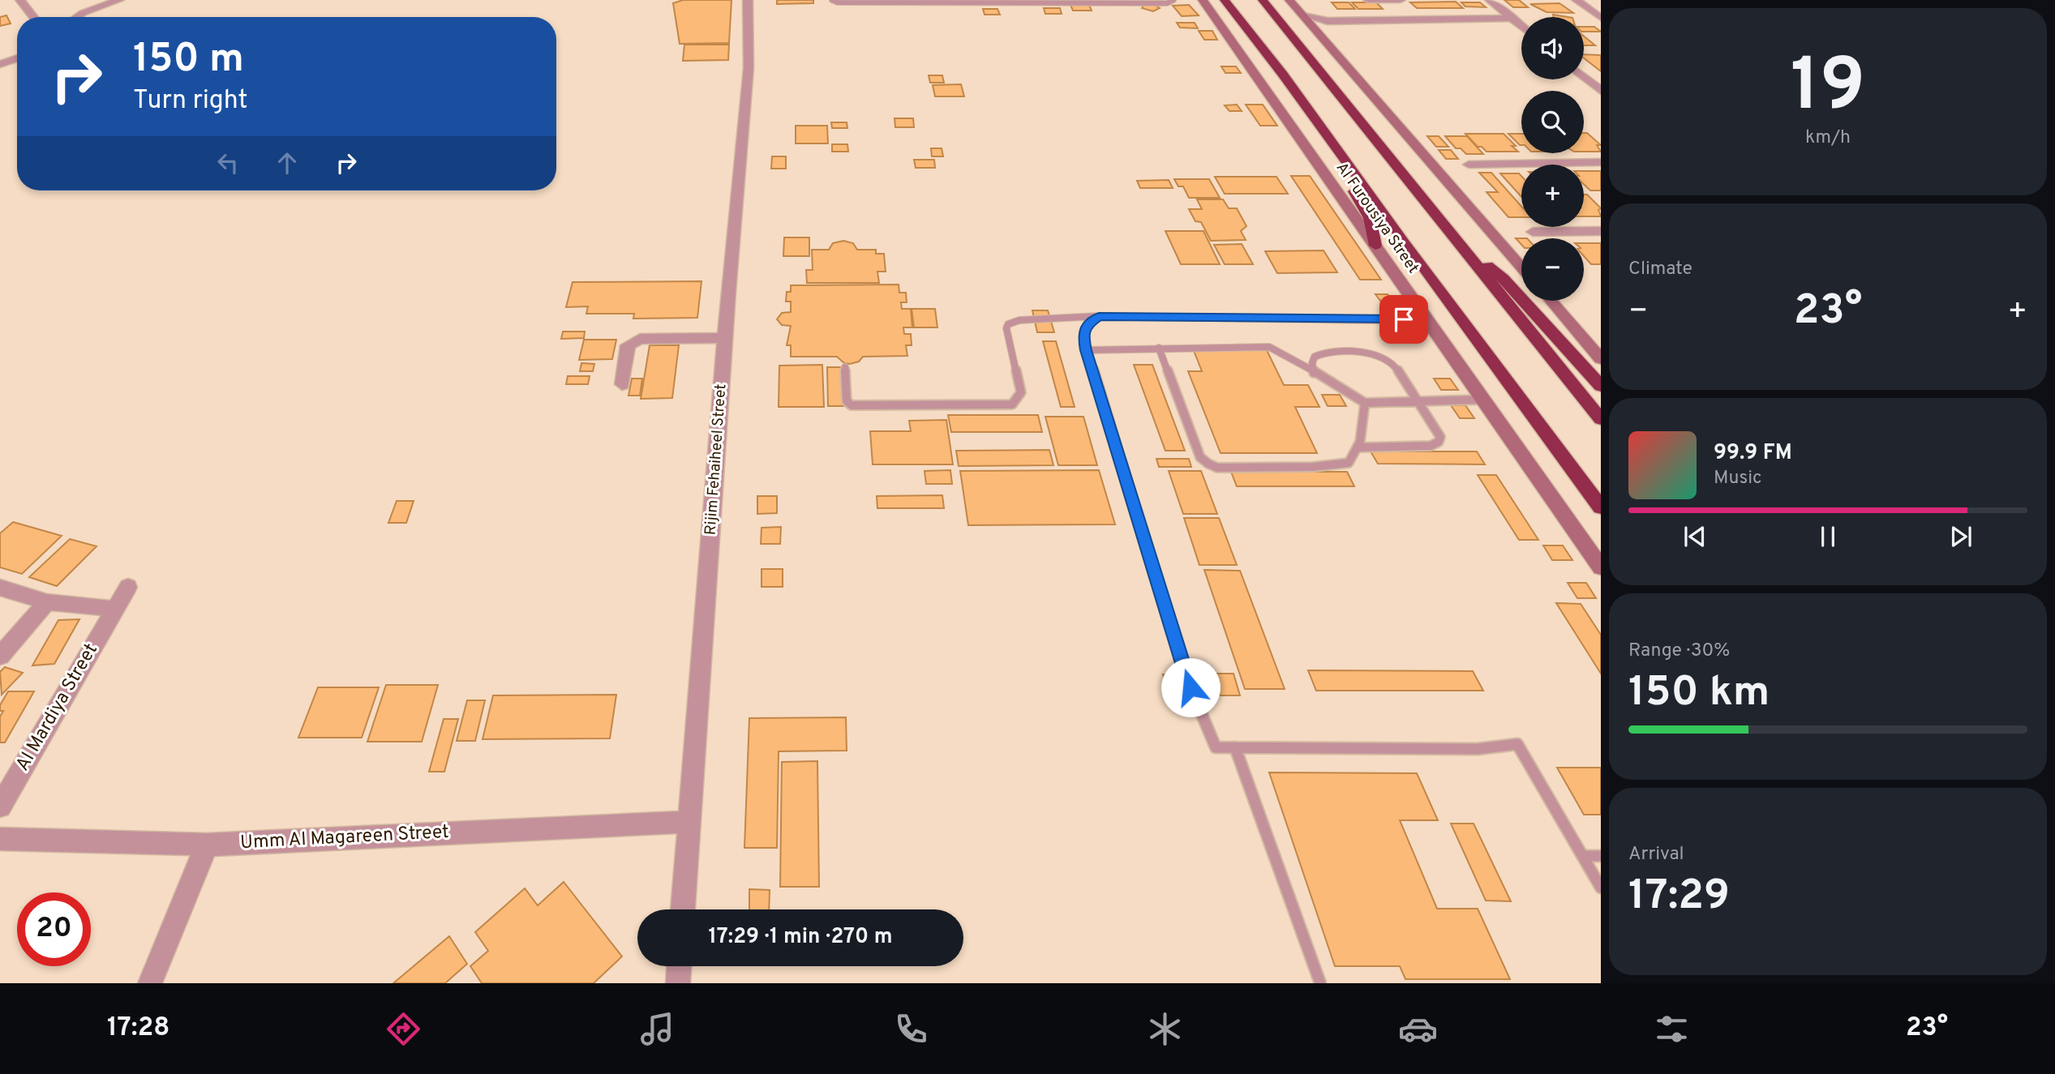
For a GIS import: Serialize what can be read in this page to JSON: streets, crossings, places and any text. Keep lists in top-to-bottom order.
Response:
{
  "streets": {
    "highway": ["Al Furousiya Street"],
    "street": ["Rijim Fehaiheel Street", "Al Mardiya Street", "Umm Al Magareen Street"]
  },
  "crossings": [
    ["Rijim Fehaiheel Street", "Umm Al Magareen Street"]
  ],
  "page": {
    "tile": [
      ["19", "km/h"],
      "Climate",
      ["Range · 30%", "150 km"],
      ["Arrival", "17:29"]
    ],
    "map_buttons": ["+", "−"],
    "turn": ["150 m", "Turn right"],
    "heat": ["−", "23°", "+"],
    "song": ["99.9 FM", "Music"],
    "limit": "20",
    "trip": "17:29 · 1 min · 270 m",
    "tabs": ["17:28", "23°"]
  }
}
